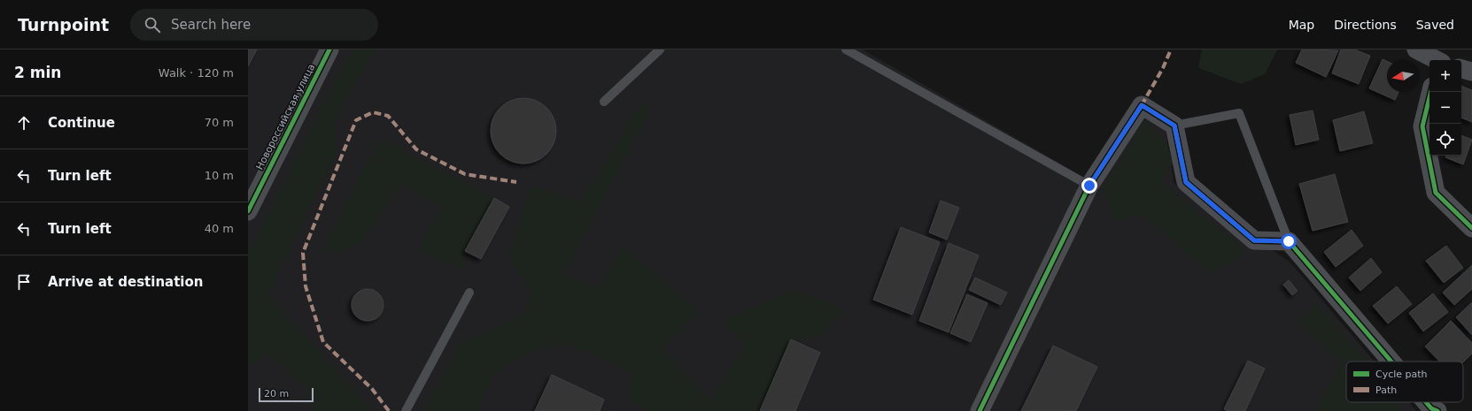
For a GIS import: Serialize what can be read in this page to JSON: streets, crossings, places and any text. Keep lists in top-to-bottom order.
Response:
{
  "streets": {
    "street": ["Новороссийская улица"]
  },
  "legend": ["Cycle path", "Path"],
  "scale_bar": "20 m",
  "north": "left",
  "page": {
    "header": "Turnpoint",
    "search": "Search here",
    "nav": ["Map", "Directions", "Saved"],
    "heading": ["2 min", "Walk · 120 m"],
    "map_buttons": ["+", "−"],
    "list": [
      ["Continue", "70 m"],
      ["Turn left", "10 m"],
      ["Turn left", "40 m"],
      "Arrive at destination"
    ],
    "scale": "20 m"
  }
}
